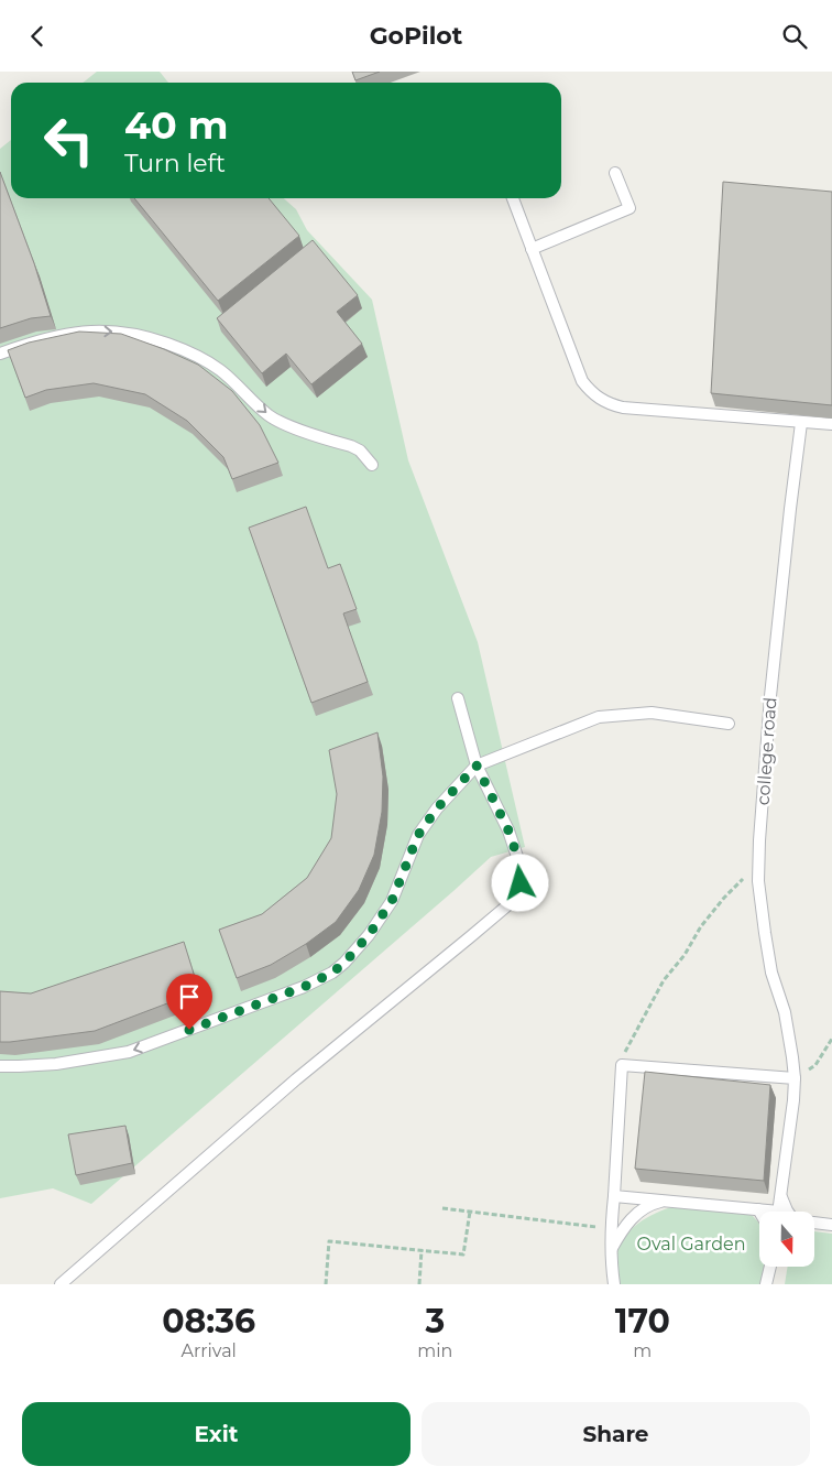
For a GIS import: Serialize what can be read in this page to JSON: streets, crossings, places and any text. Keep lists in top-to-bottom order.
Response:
{
  "streets": {
    "lane": ["college road"]
  },
  "parks": ["Oval Garden"],
  "north": "bottom",
  "page": {
    "header": "GoPilot",
    "turn": ["40 m", "Turn left"],
    "eta": [
      "08:36",
      "Arrival",
      "3",
      "min",
      "170",
      "m"
    ],
    "buttons": ["Exit", "Share"]
  }
}
